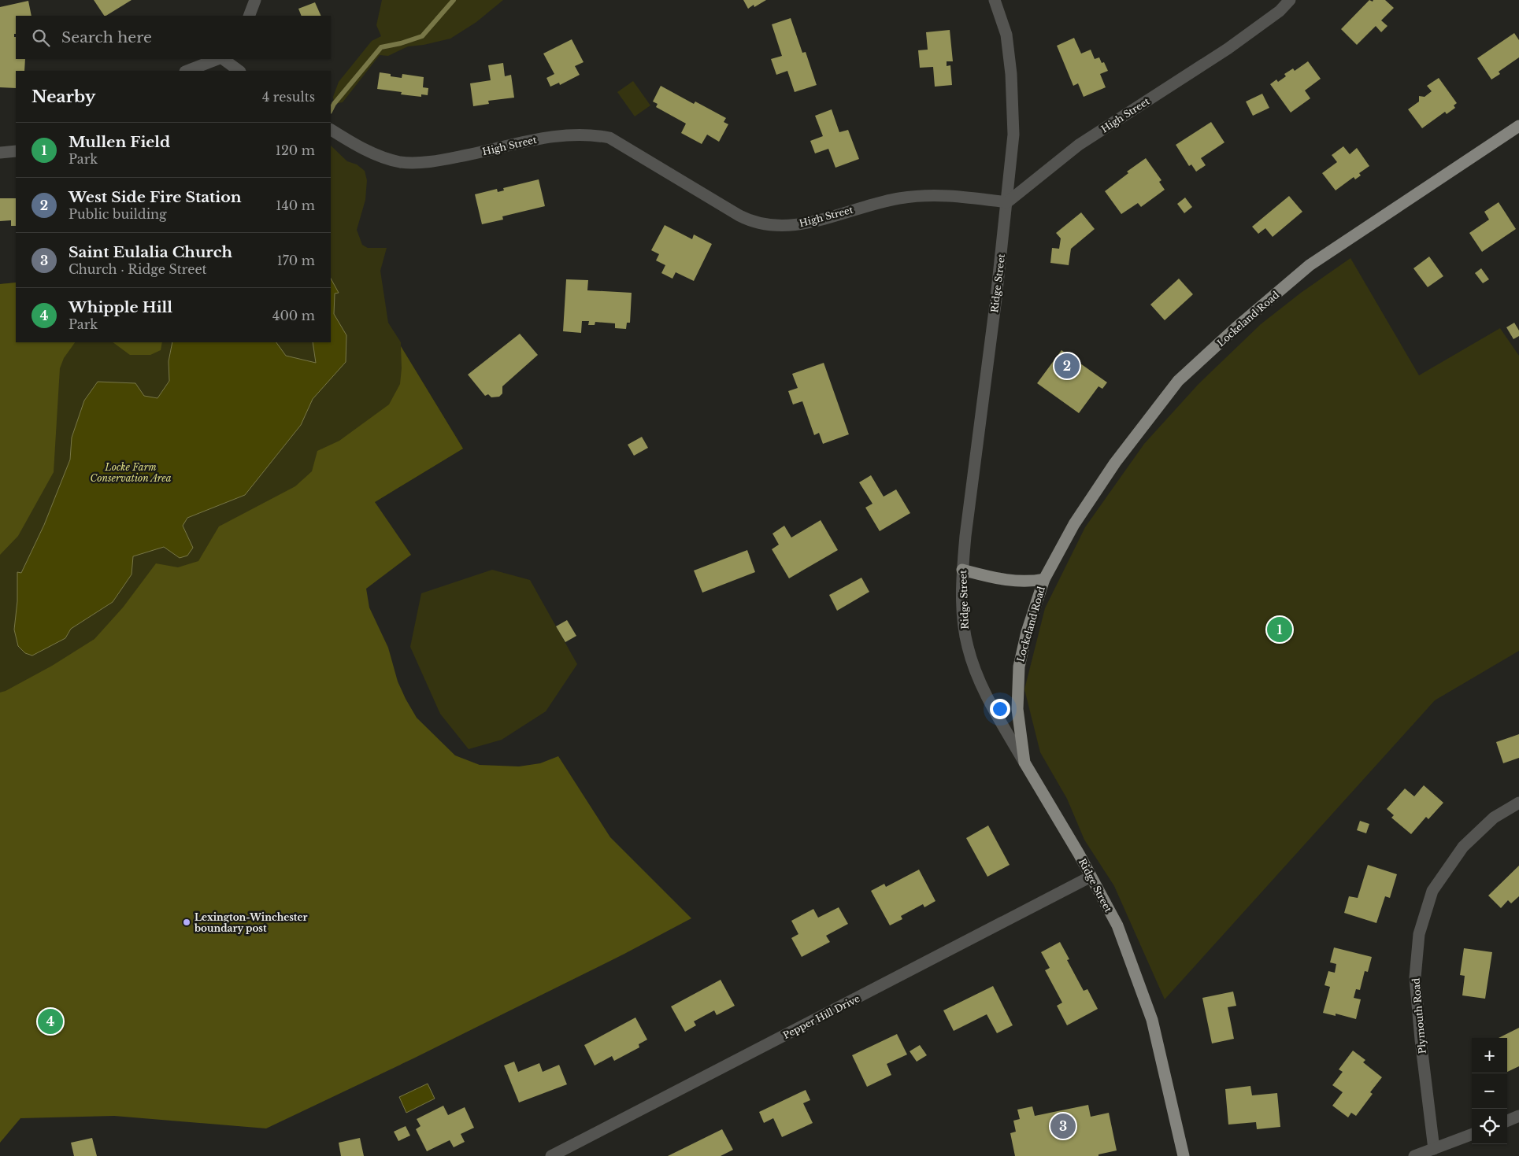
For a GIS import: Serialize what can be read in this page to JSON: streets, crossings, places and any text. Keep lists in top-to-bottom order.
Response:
{
  "streets": {
    "main road": ["Ridge Street", "Lockeland Road"],
    "street": ["High Street", "Plymouth Road", "Pepper Hill Drive"]
  },
  "crossings": [
    ["High Street", "Ridge Street"],
    ["Ridge Street", "Lockeland Road"],
    ["Ridge Street", "Pepper Hill Drive"]
  ],
  "parks": ["Locke Farm Conservation Area"],
  "places": ["Lexington-Winchester boundary post"],
  "page": {
    "search": "Search here",
    "heading": ["Nearby", "4 results"],
    "list": [
      {
        "mark": "1",
        "name": "Mullen Field",
        "note": "Park",
        "value": "120 m"
      },
      {
        "mark": "2",
        "name": "West Side Fire Station",
        "note": "Public building",
        "value": "140 m"
      },
      {
        "mark": "3",
        "name": "Saint Eulalia Church",
        "note": "Church · Ridge Street",
        "value": "170 m"
      },
      {
        "mark": "4",
        "name": "Whipple Hill",
        "note": "Park",
        "value": "400 m"
      }
    ],
    "pins": [
      "2",
      "1",
      "4",
      "3"
    ],
    "map_buttons": ["+", "−"]
  }
}
